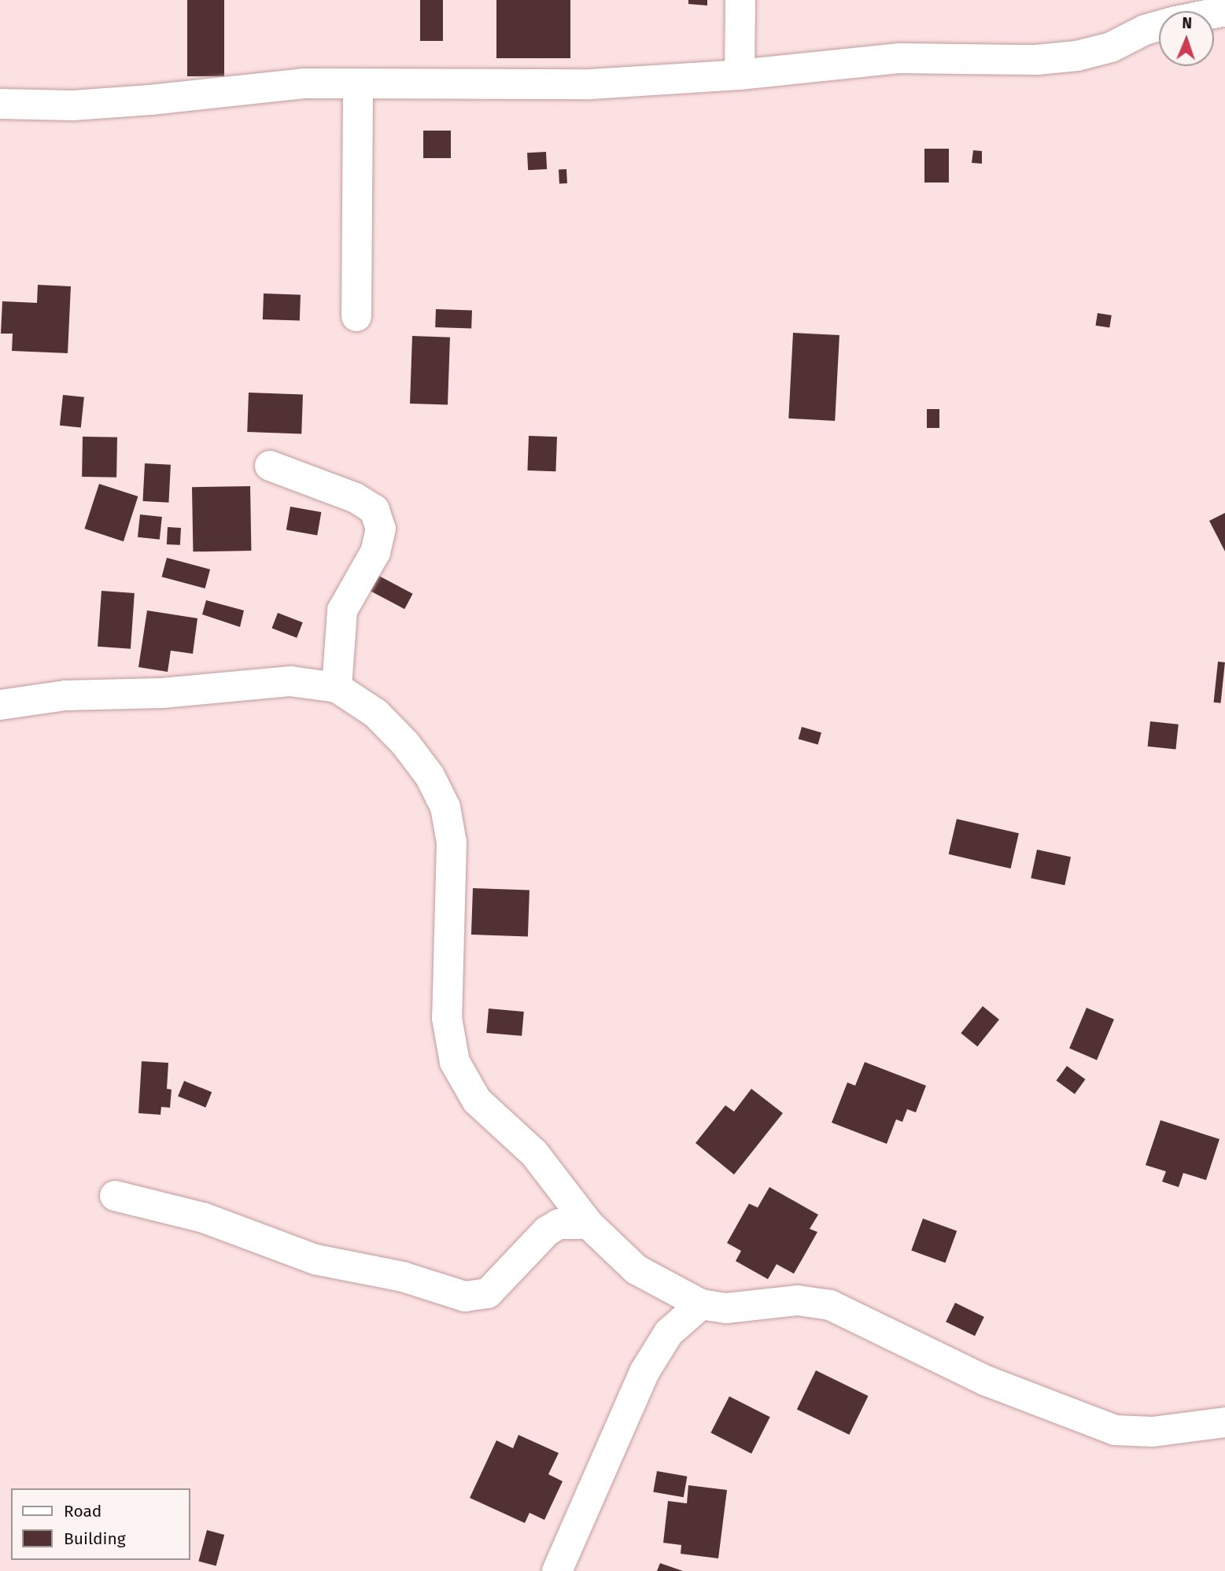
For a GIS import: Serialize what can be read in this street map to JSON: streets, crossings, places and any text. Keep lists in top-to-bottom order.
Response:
{
  "legend": ["Road", "Building"],
  "north": "top"
}
